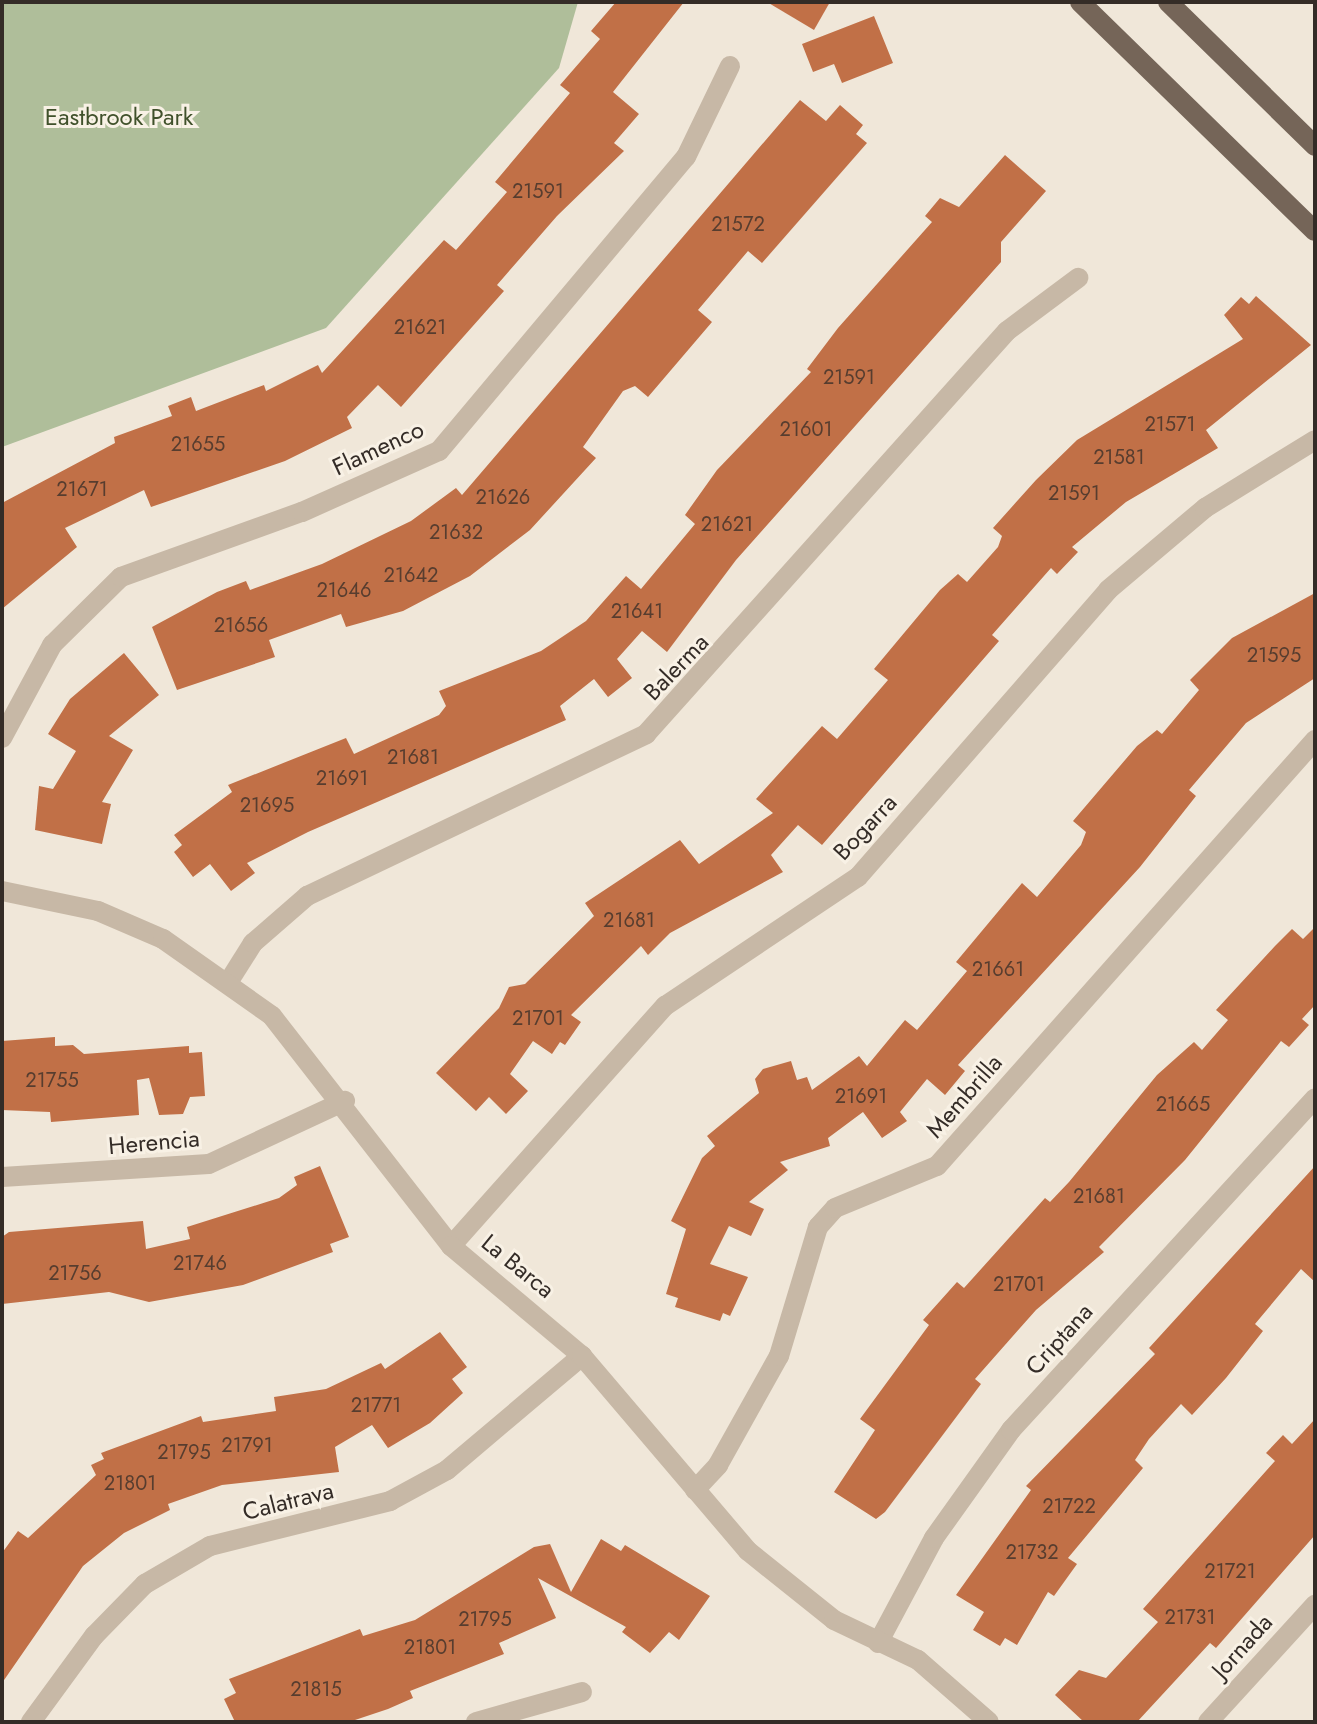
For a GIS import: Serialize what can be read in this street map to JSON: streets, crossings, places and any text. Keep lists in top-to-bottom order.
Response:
{
  "streets": {
    "street": [
      "Flamenco",
      "Balerma",
      "Bogarra",
      "Membrilla",
      "Herencia",
      "La Barca",
      "Criptana",
      "Calatrava",
      "Jornada"
    ]
  },
  "crossings": [
    ["Balerma", "La Barca"],
    ["Bogarra", "La Barca"],
    ["Membrilla", "La Barca"],
    ["Herencia", "La Barca"],
    ["La Barca", "Criptana"],
    ["La Barca", "Calatrava"]
  ],
  "parks": ["Eastbrook Park"],
  "house_numbers": [
    "21591",
    "21572",
    "21621",
    "21591",
    "21571",
    "21601",
    "21655",
    "21581",
    "21671",
    "21591",
    "21626",
    "21621",
    "21632",
    "21642",
    "21646",
    "21641",
    "21656",
    "21595",
    "21681",
    "21691",
    "21695",
    "21681",
    "21661",
    "21701",
    "21755",
    "21691",
    "21665",
    "21681",
    "21746",
    "21756",
    "21701",
    "21771",
    "21791",
    "21795",
    "21801",
    "21722",
    "21732",
    "21721",
    "21731",
    "21795",
    "21801",
    "21815"
  ]
}
